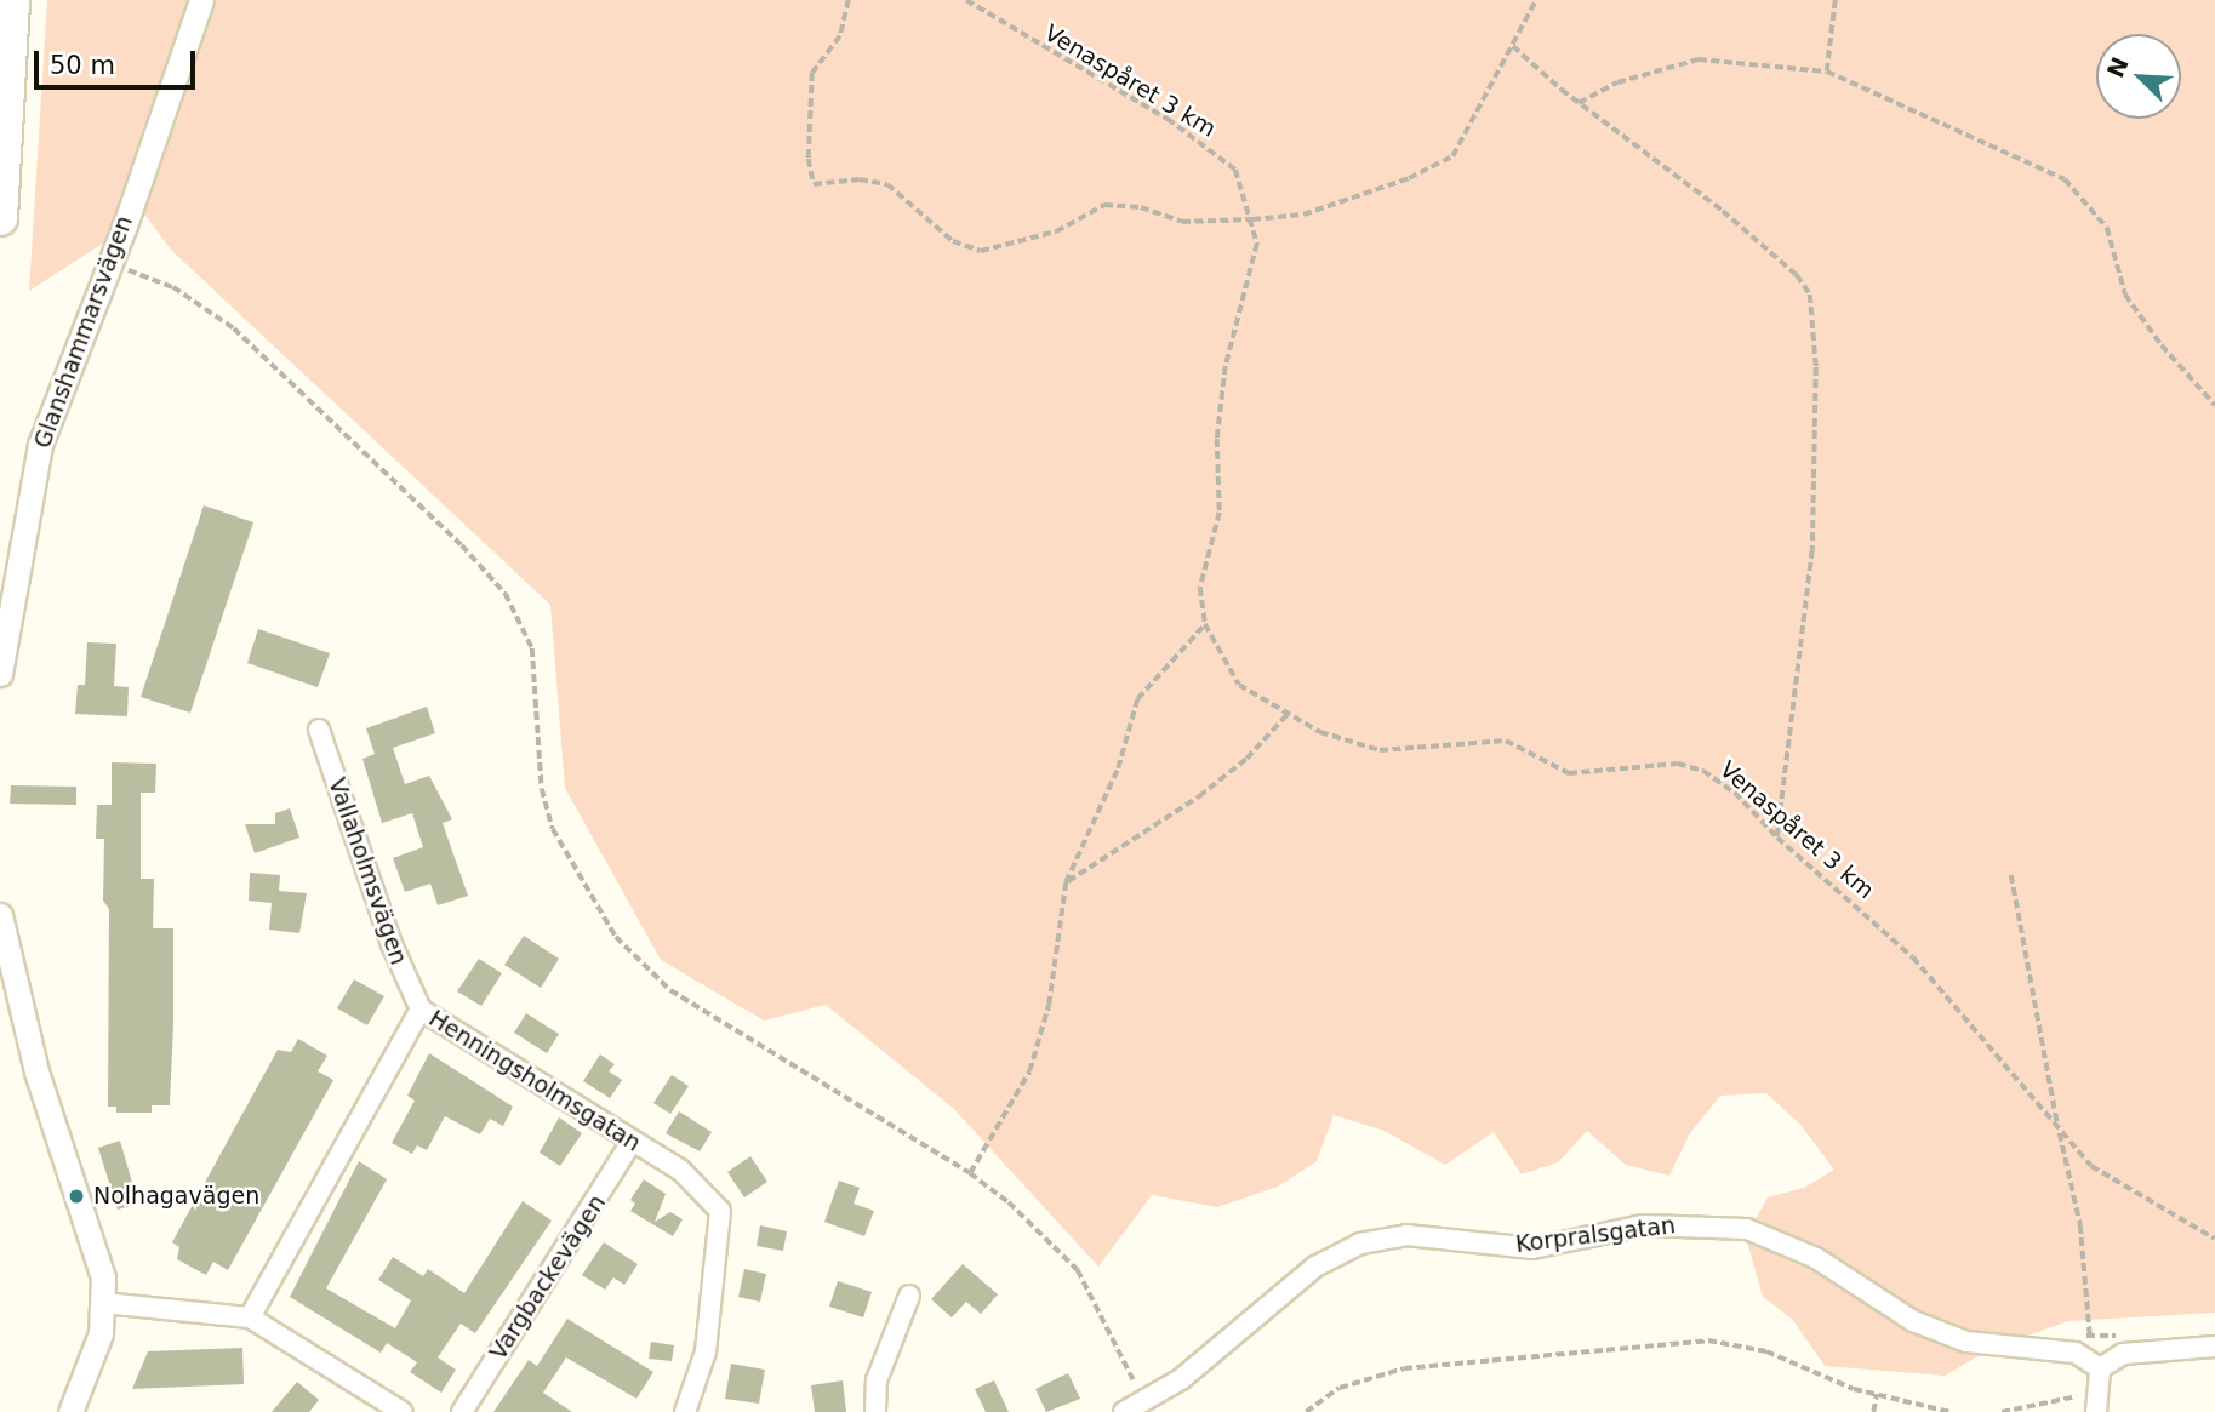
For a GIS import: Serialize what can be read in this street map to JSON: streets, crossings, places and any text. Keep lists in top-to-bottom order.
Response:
{
  "streets": {
    "street": [
      "Glanshammarsvägen",
      "Vallaholmsvägen",
      "Henningsholmsgatan",
      "Korpralsgatan",
      "Vargbackevägen"
    ],
    "path": ["Venaspåret 3 km"]
  },
  "crossings": [
    ["Vallaholmsvägen", "Henningsholmsgatan"],
    ["Henningsholmsgatan", "Vargbackevägen"]
  ],
  "places": ["Nolhagavägen"],
  "scale_bar": "50 m",
  "north": "top left"
}
